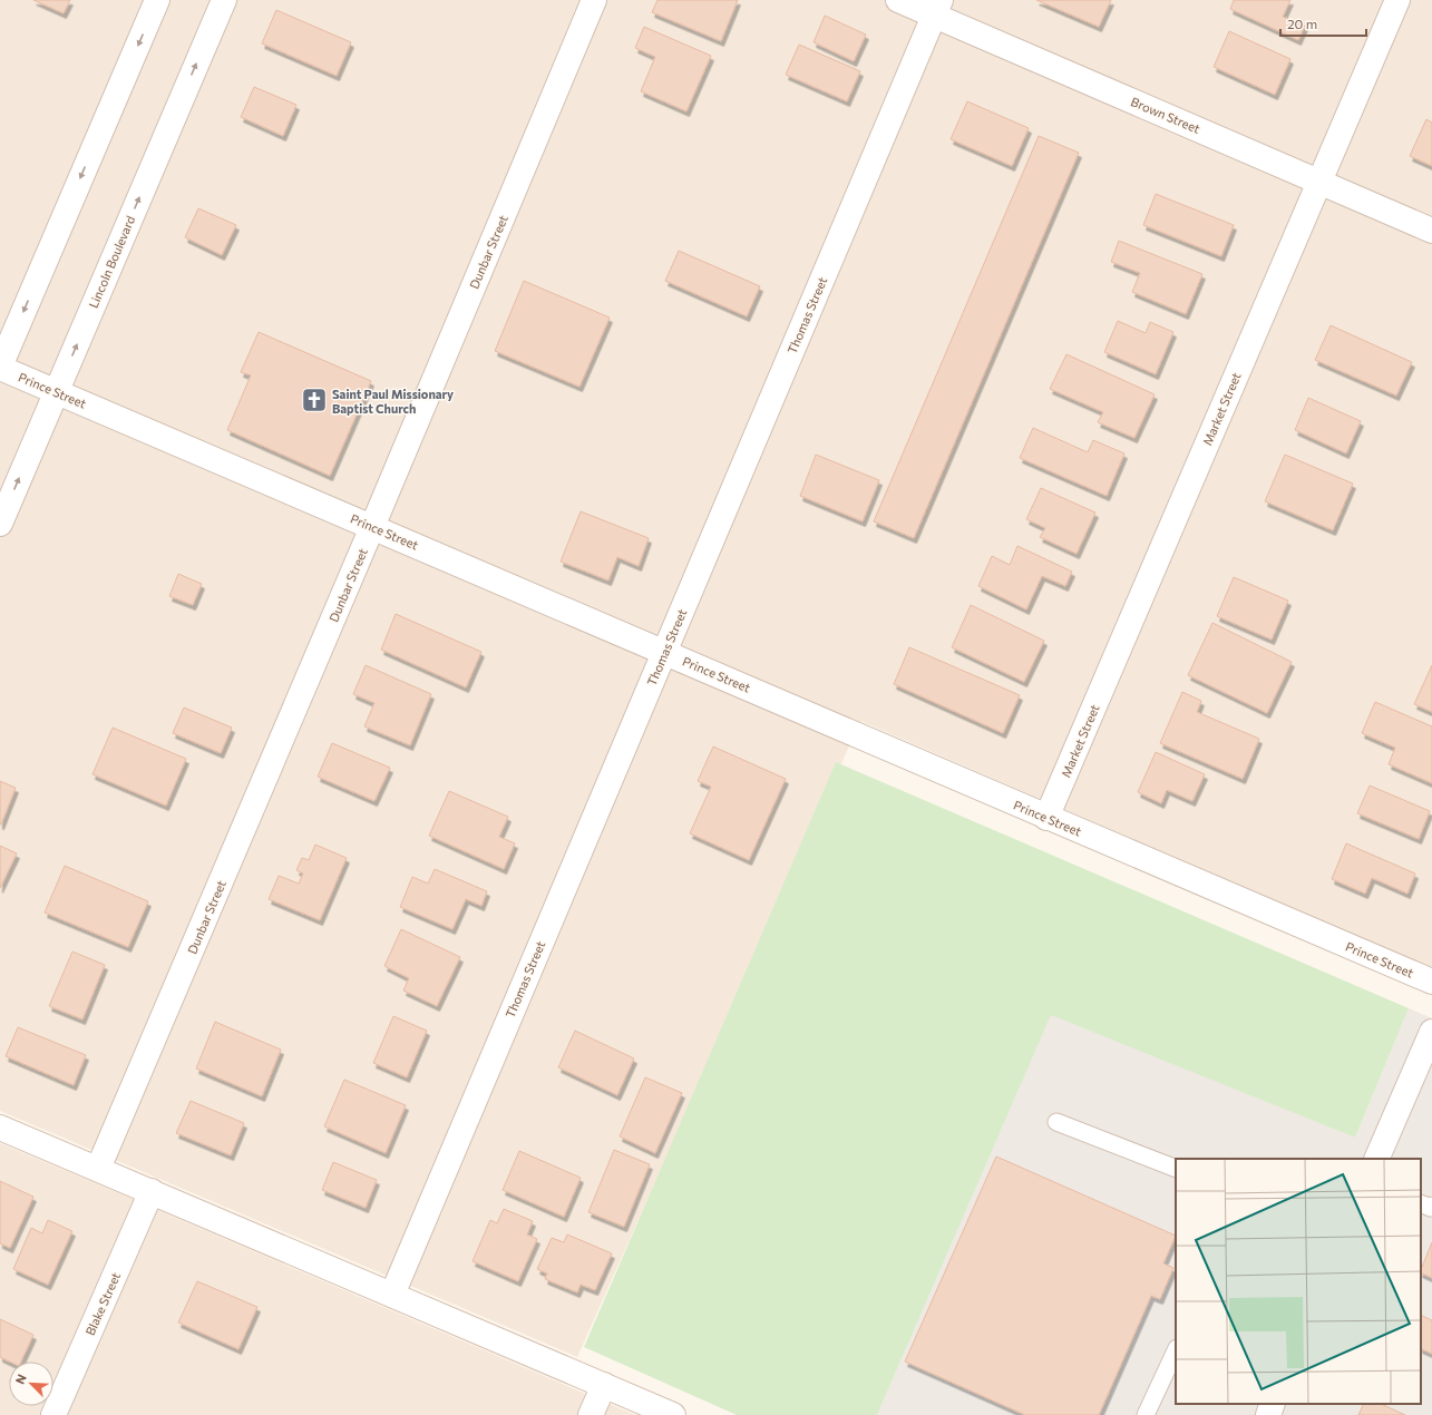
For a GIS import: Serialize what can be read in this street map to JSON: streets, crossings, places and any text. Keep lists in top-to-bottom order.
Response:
{
  "streets": {
    "street": [
      "Brown Street",
      "Dunbar Street",
      "Lincoln Boulevard",
      "Thomas Street",
      "Prince Street",
      "Market Street",
      "Blake Street"
    ]
  },
  "crossings": [
    ["Brown Street", "Thomas Street"],
    ["Brown Street", "Market Street"],
    ["Dunbar Street", "Prince Street"],
    ["Lincoln Boulevard", "Prince Street"],
    ["Thomas Street", "Prince Street"],
    ["Prince Street", "Market Street"]
  ],
  "places": {
    "church": ["Saint Paul Missionary Baptist Church"]
  },
  "scale_bar": "20 m",
  "north": "top left"
}
